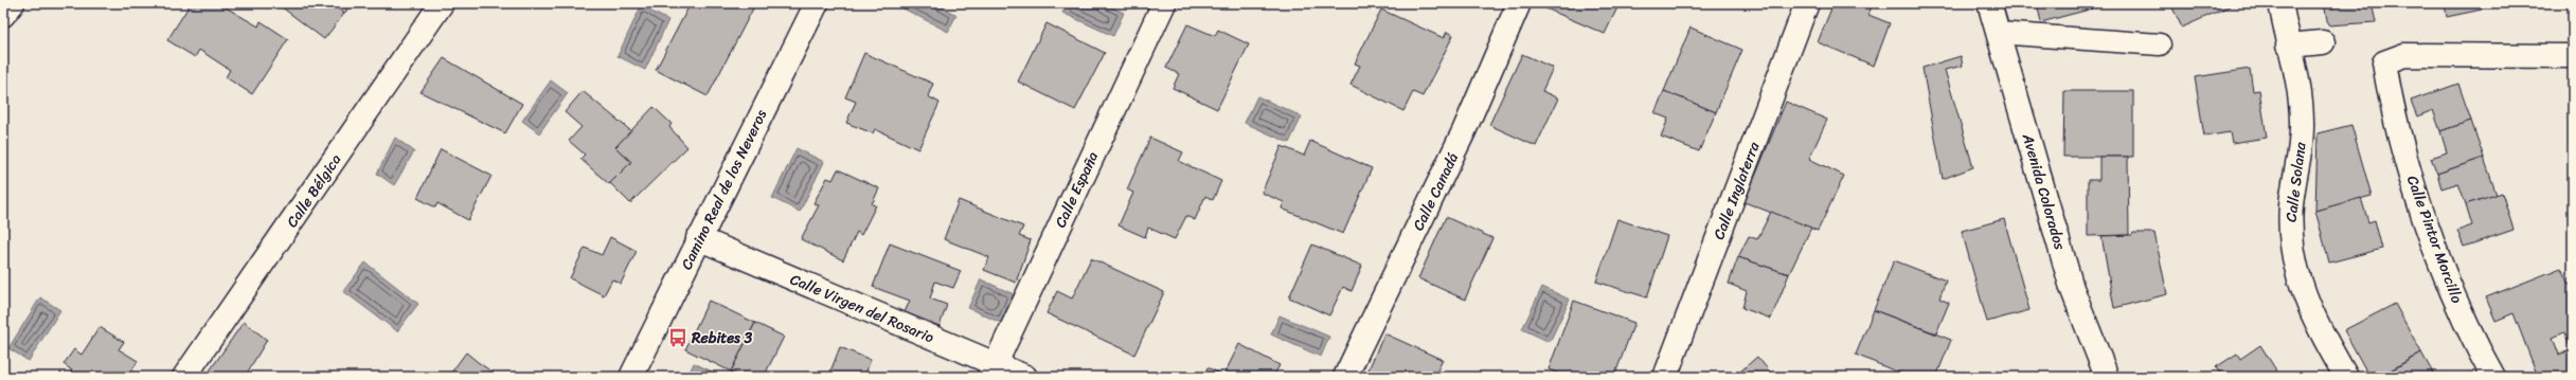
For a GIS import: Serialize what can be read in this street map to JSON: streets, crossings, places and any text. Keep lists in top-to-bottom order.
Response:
{
  "streets": {
    "street": [
      "Calle Solana",
      "Camino Real de los Neveros",
      "Calle España",
      "Calle Bélgica",
      "Calle Inglaterra",
      "Calle Canadá",
      "Avenida Colorados",
      "Calle Pintor Morcillo",
      "Calle Virgen del Rosario"
    ]
  },
  "crossings": [
    ["Camino Real de los Neveros", "Calle Virgen del Rosario"],
    ["Calle España", "Calle Virgen del Rosario"]
  ],
  "places": {
    "bus stop": ["Rebites 3"]
  }
}
